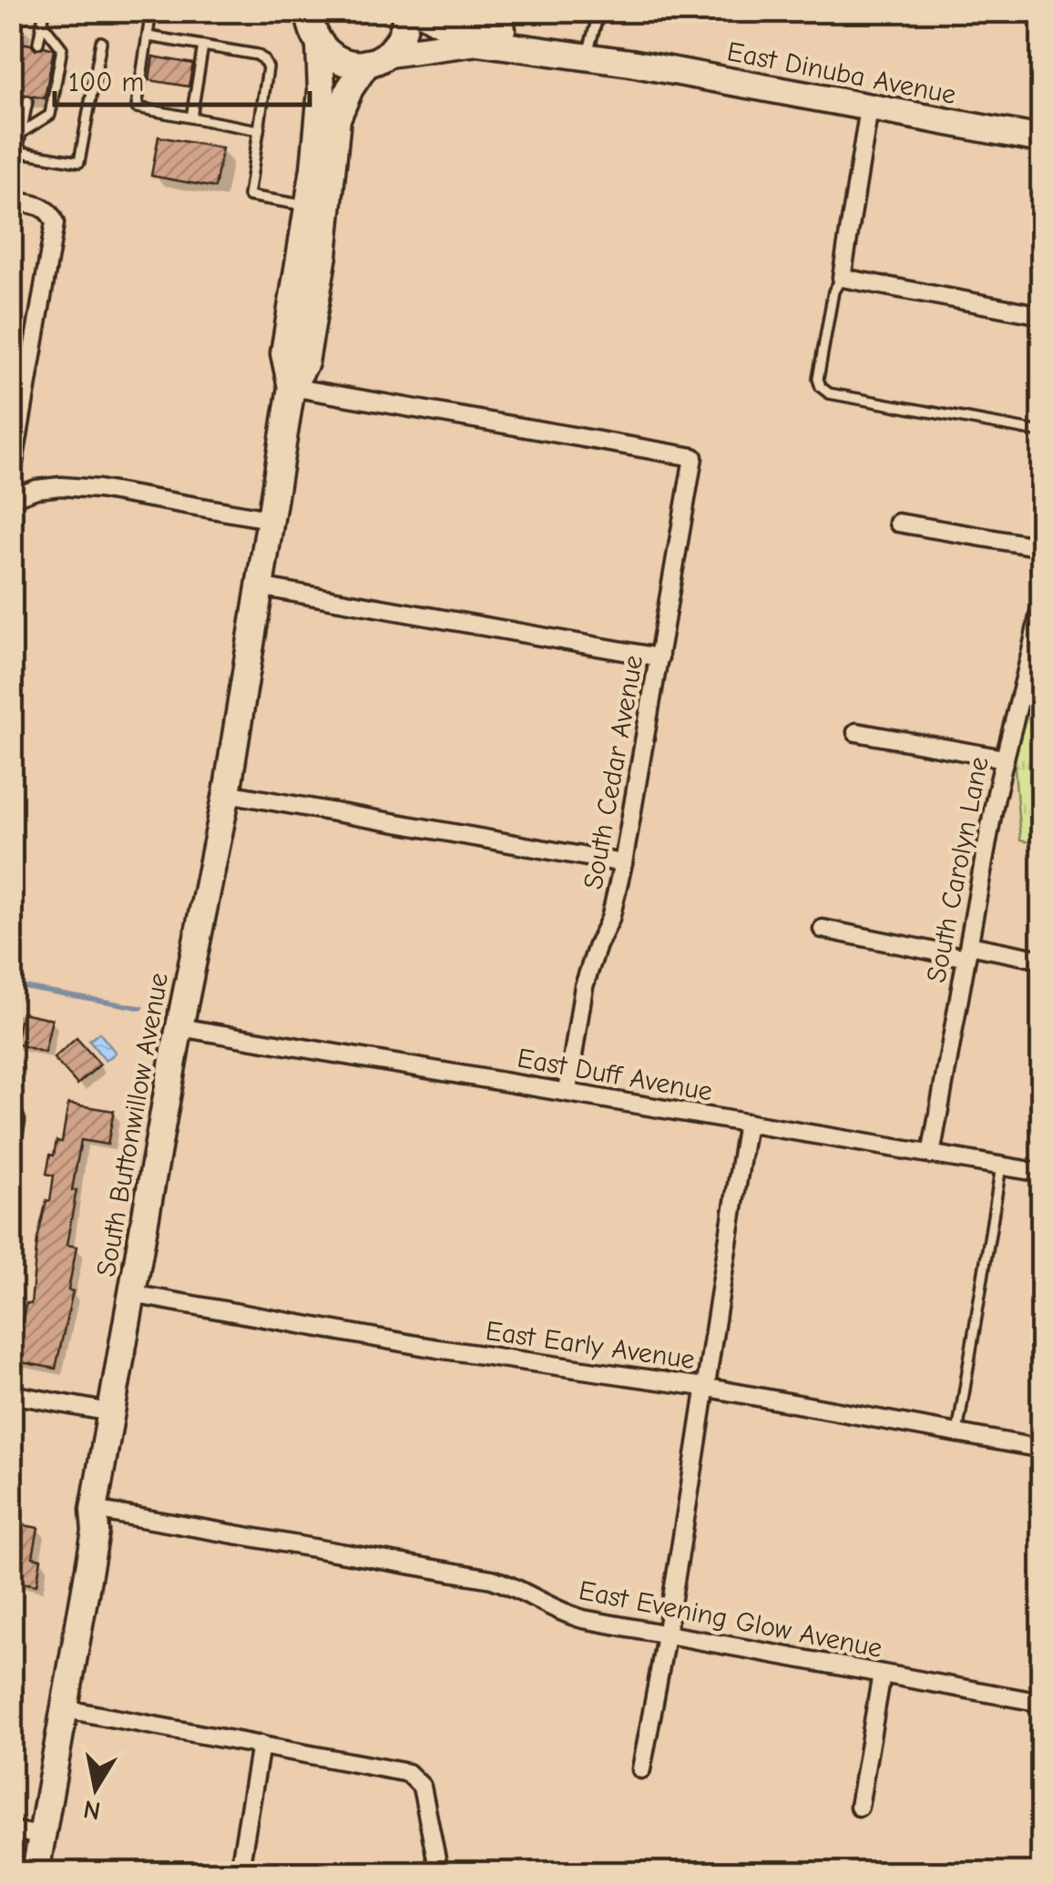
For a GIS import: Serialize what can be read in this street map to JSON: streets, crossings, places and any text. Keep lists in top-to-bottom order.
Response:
{
  "streets": {
    "street": [
      "East Dinuba Avenue",
      "South Cedar Avenue",
      "South Carolyn Lane",
      "East Duff Avenue",
      "South Buttonwillow Avenue",
      "East Early Avenue",
      "East Evening Glow Avenue"
    ]
  },
  "crossings": [
    ["East Dinuba Avenue", "South Buttonwillow Avenue"],
    ["South Cedar Avenue", "East Duff Avenue"],
    ["South Cedar Avenue", "South Buttonwillow Avenue"],
    ["South Carolyn Lane", "East Duff Avenue"],
    ["East Duff Avenue", "South Buttonwillow Avenue"],
    ["South Buttonwillow Avenue", "East Early Avenue"],
    ["South Buttonwillow Avenue", "East Evening Glow Avenue"]
  ],
  "scale_bar": "100 m",
  "north": "bottom"
}
